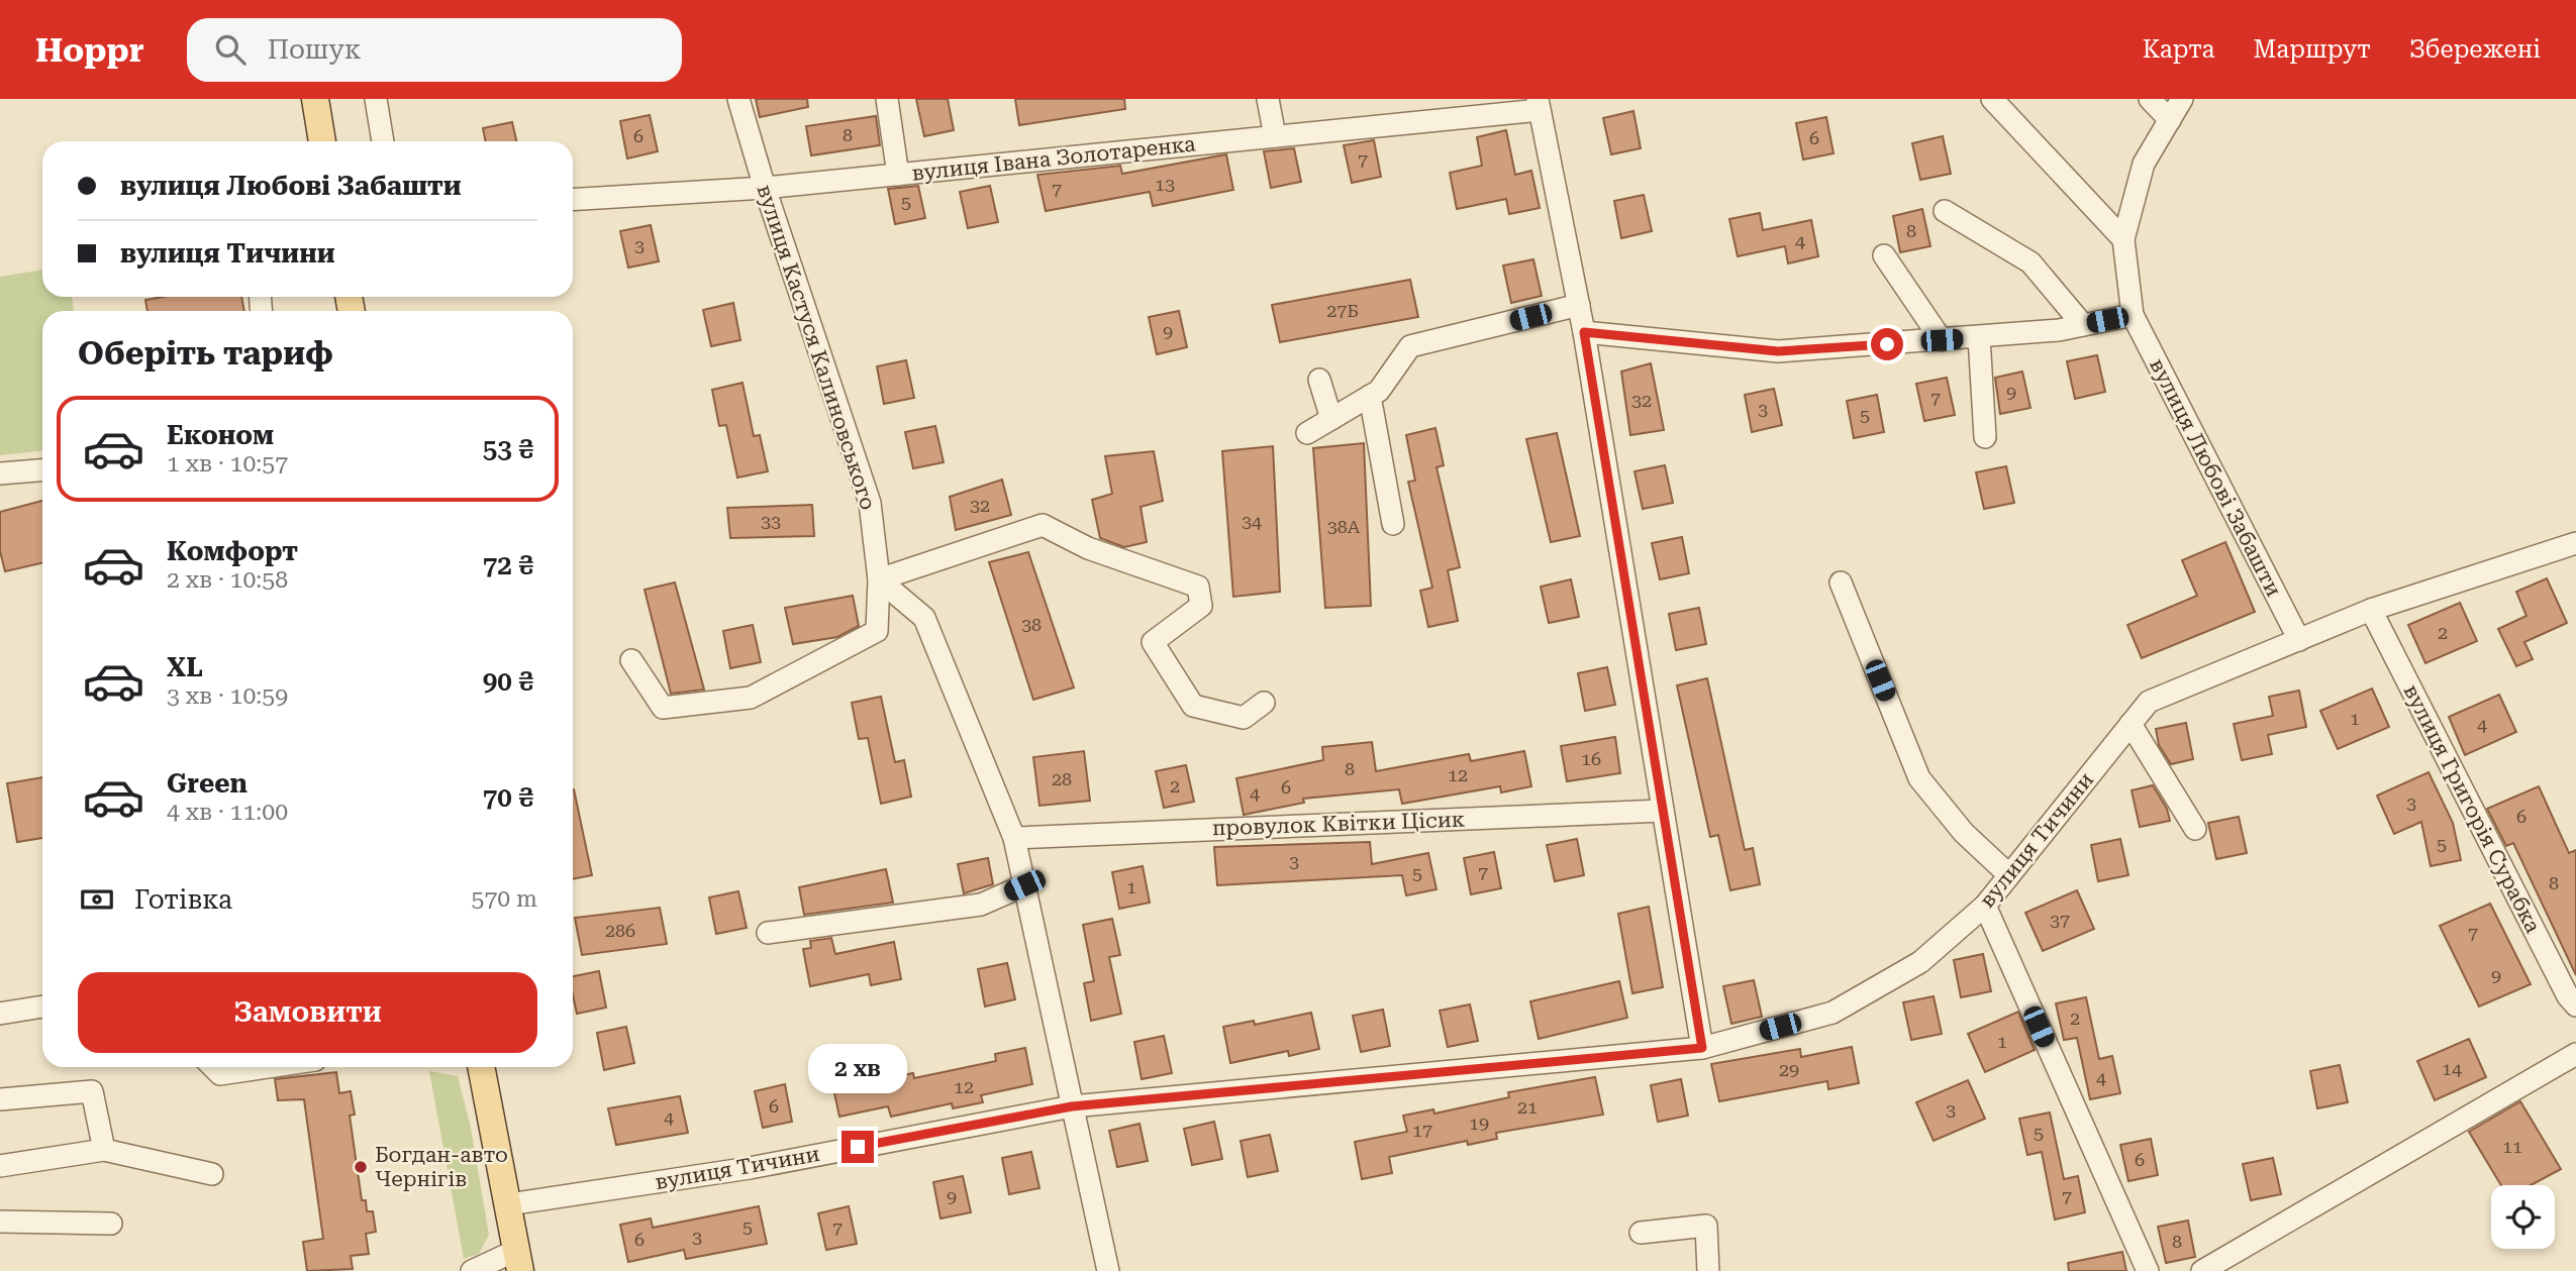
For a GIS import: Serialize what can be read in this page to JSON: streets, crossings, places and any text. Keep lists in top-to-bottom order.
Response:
{
  "streets": {
    "street": [
      "вулиця Івана Золотаренка",
      "вулиця Кастуся Калиновського",
      "вулиця Любові Забашти",
      "вулиця Григорія Сурабка",
      "провулок Квітки Цісик",
      "вулиця Тичини"
    ]
  },
  "crossings": [
    ["вулиця Івана Золотаренка", "вулиця Кастуся Калиновського"],
    ["вулиця Любові Забашти", "вулиця Тичини"],
    ["вулиця Григорія Сурабка", "вулиця Тичини"]
  ],
  "places": ["Богдан-авто Чернігів"],
  "house_numbers": [
    "8",
    "6",
    "6",
    "7",
    "13",
    "7",
    "5",
    "8",
    "4",
    "3",
    "27Б",
    "9",
    "9",
    "7",
    "32",
    "3",
    "5",
    "32",
    "33",
    "34",
    "38А",
    "38",
    "2",
    "1",
    "4",
    "16",
    "8",
    "12",
    "28",
    "2",
    "6",
    "4",
    "3",
    "6",
    "5",
    "3",
    "7",
    "5",
    "8",
    "1",
    "37",
    "286",
    "7",
    "9",
    "2",
    "1",
    "14",
    "29",
    "4",
    "12",
    "6",
    "21",
    "3",
    "4",
    "19",
    "17",
    "5",
    "11",
    "6",
    "9",
    "7",
    "5",
    "7",
    "3",
    "6",
    "8"
  ],
  "page": {
    "header": "Hoppr",
    "search": "Пошук",
    "nav": ["Карта", "Маршрут", "Збережені"],
    "banner": ["вулиця Любові Забашти", "вулиця Тичини"],
    "heading": "Оберіть тариф",
    "list": [
      {
        "name": "Економ",
        "note": "1 хв · 10:57",
        "value": "53 ₴"
      },
      {
        "name": "Комфорт",
        "note": "2 хв · 10:58",
        "value": "72 ₴"
      },
      {
        "name": "XL",
        "note": "3 хв · 10:59",
        "value": "90 ₴"
      },
      {
        "name": "Green",
        "note": "4 хв · 11:00",
        "value": "70 ₴"
      }
    ],
    "pay": ["Готівка", "570 m"],
    "buttons": "Замовити",
    "bubble": "2 хв"
  }
}
